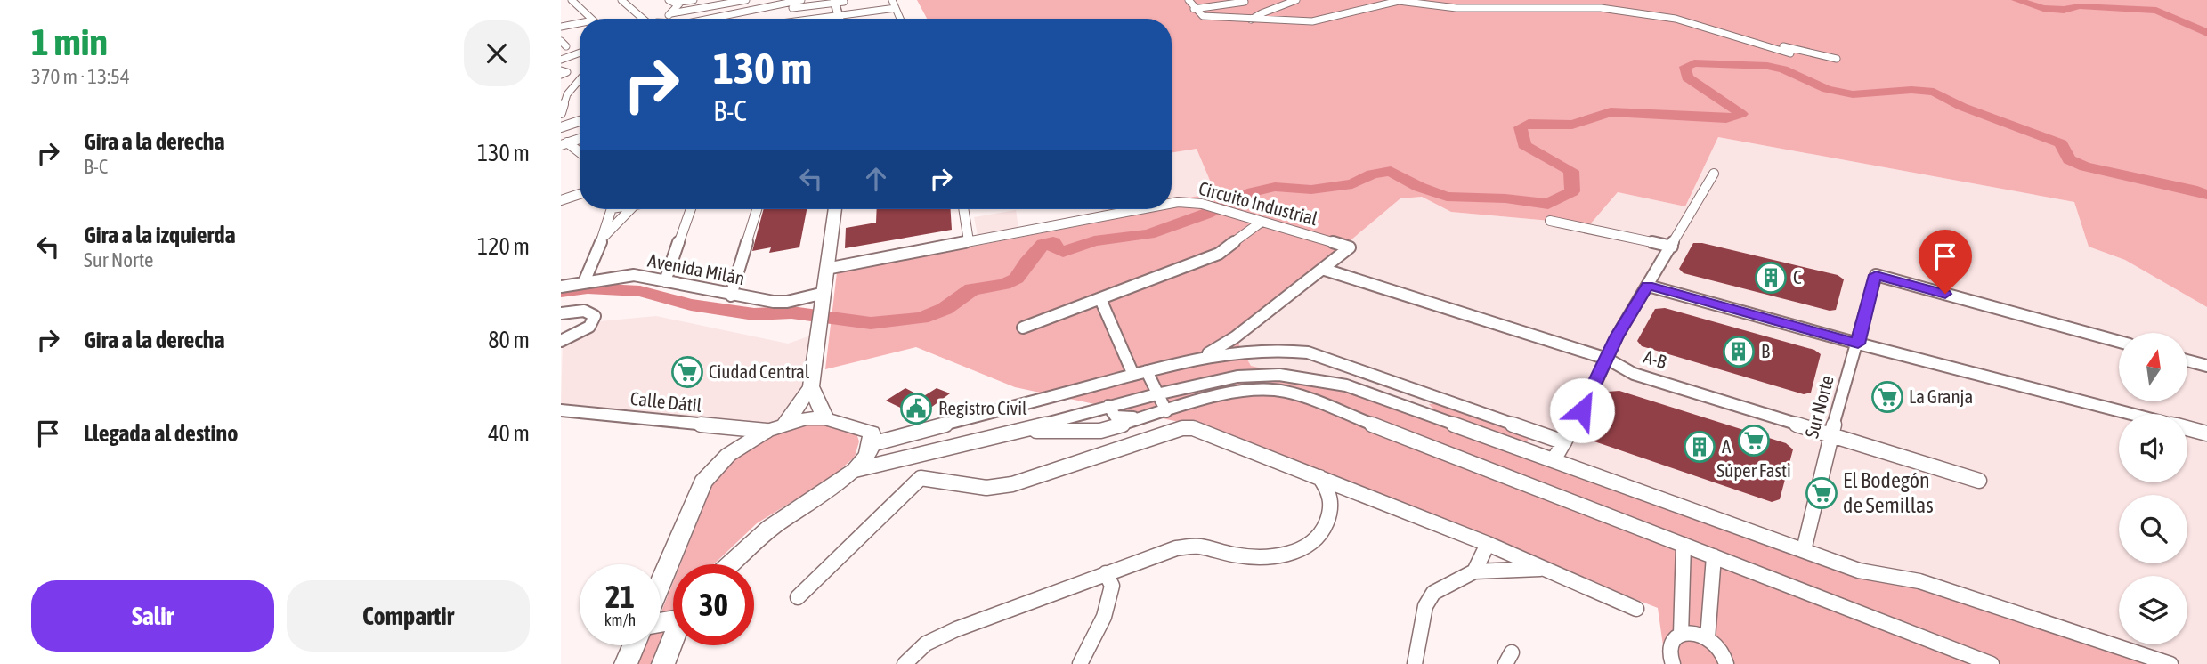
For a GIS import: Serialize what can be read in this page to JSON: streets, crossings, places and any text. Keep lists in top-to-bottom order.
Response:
{
  "streets": {
    "street": [
      "Circuito Industrial",
      "Avenida Milán",
      "A-B",
      "Calle Dátil",
      "Sur Norte"
    ]
  },
  "crossings": [
    ["Circuito Industrial", "A-B"],
    ["A-B", "Sur Norte"]
  ],
  "places": {
    "building": ["C", "B", "A"],
    "supermarket": [
      "Ciudad Central",
      "La Granja",
      "Súper Fasti",
      "El Bodegón de Semillas"
    ],
    "public building": ["Registro Civil"]
  },
  "north": "top",
  "page": {
    "heading": ["1 min", "370 m · 13:54"],
    "turn": ["130 m", "B-C"],
    "list": [
      {
        "name": "Gira a la derecha",
        "note": "B-C",
        "value": "130 m"
      },
      {
        "name": "Gira a la izquierda",
        "note": "Sur Norte",
        "value": "120 m"
      },
      {
        "name": "Gira a la derecha",
        "value": "80 m"
      },
      {
        "name": "Llegada al destino",
        "value": "40 m"
      }
    ],
    "speed": "21 km/h",
    "limit": "30",
    "buttons": ["Salir", "Compartir"]
  }
}
